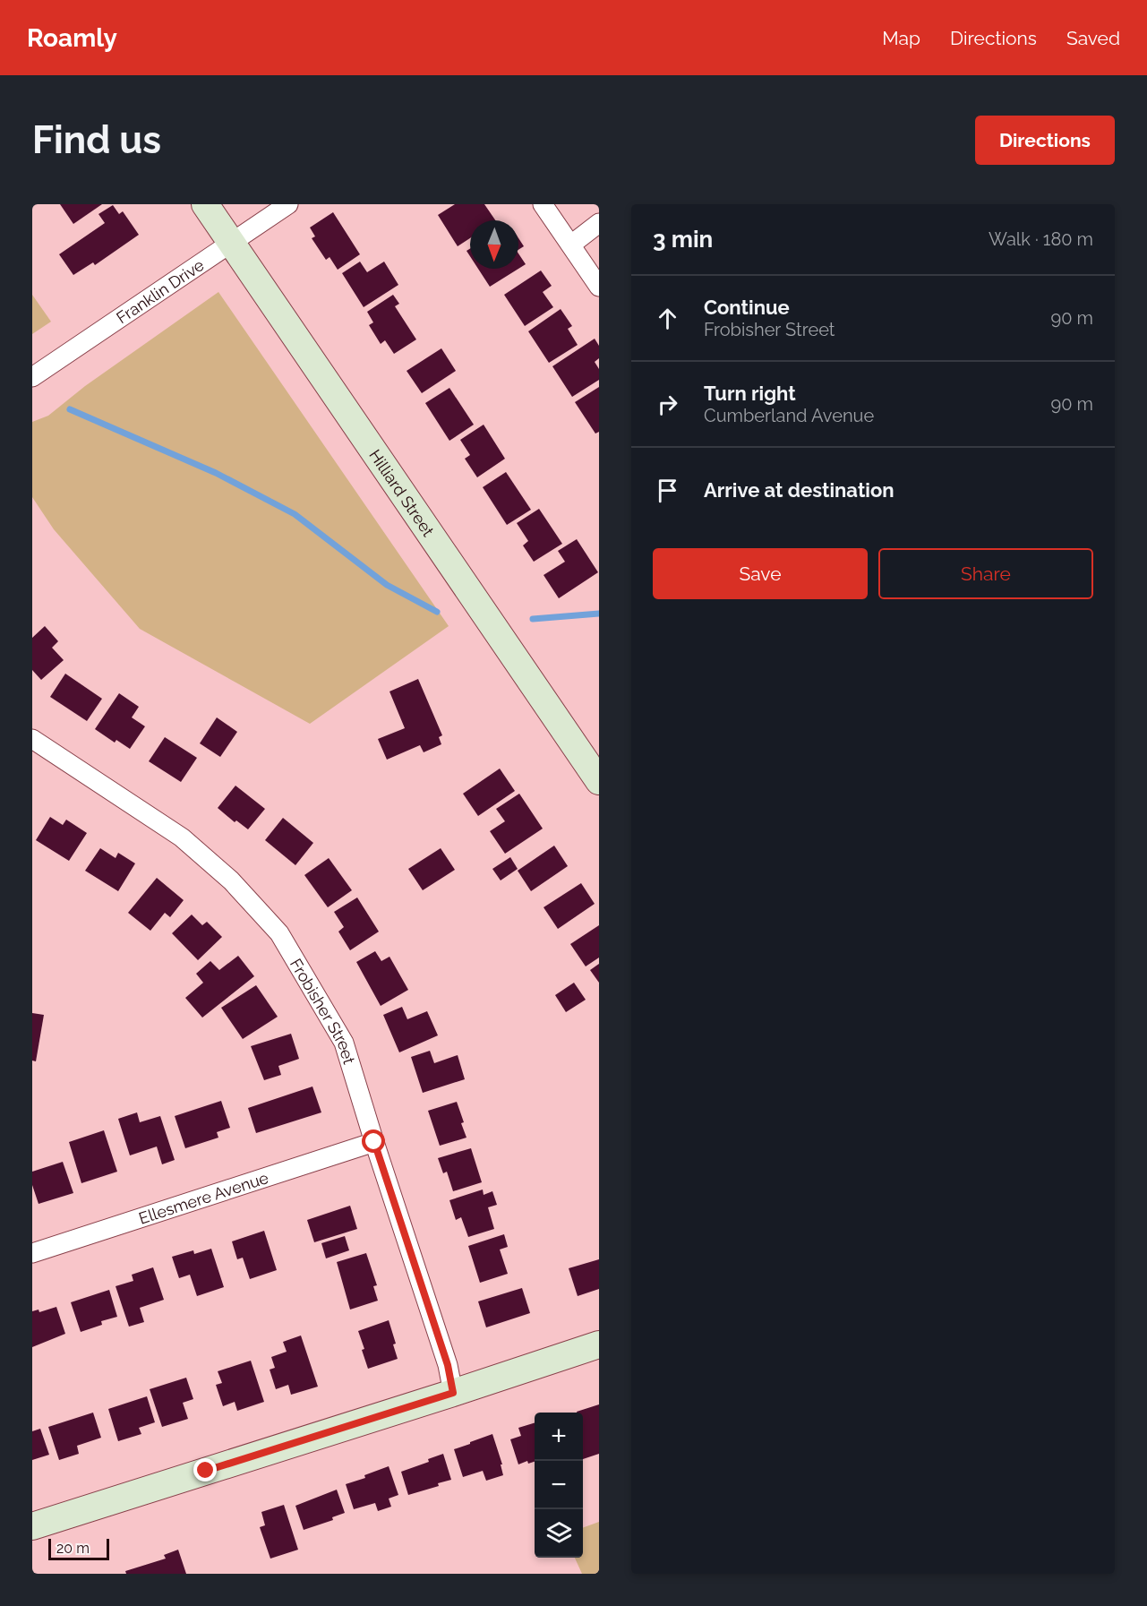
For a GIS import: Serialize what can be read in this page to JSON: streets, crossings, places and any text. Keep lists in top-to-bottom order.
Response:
{
  "streets": {
    "street": [
      "Franklin Drive",
      "Hilliard Street",
      "Frobisher Street",
      "Ellesmere Avenue"
    ]
  },
  "crossings": [
    ["Franklin Drive", "Hilliard Street"],
    ["Frobisher Street", "Ellesmere Avenue"]
  ],
  "scale_bar": "20 m",
  "north": "bottom",
  "page": {
    "header": "Roamly",
    "nav": ["Map", "Directions", "Saved"],
    "buttons": [
      "Directions",
      ["Save", "Share"]
    ],
    "title": "Find us",
    "heading": ["3 min", "Walk · 180 m"],
    "list": [
      ["Continue", "Frobisher Street", "90 m"],
      ["Turn right", "Cumberland Avenue", "90 m"],
      "Arrive at destination"
    ],
    "map_buttons": ["+", "−"],
    "scale": "20 m"
  }
}
